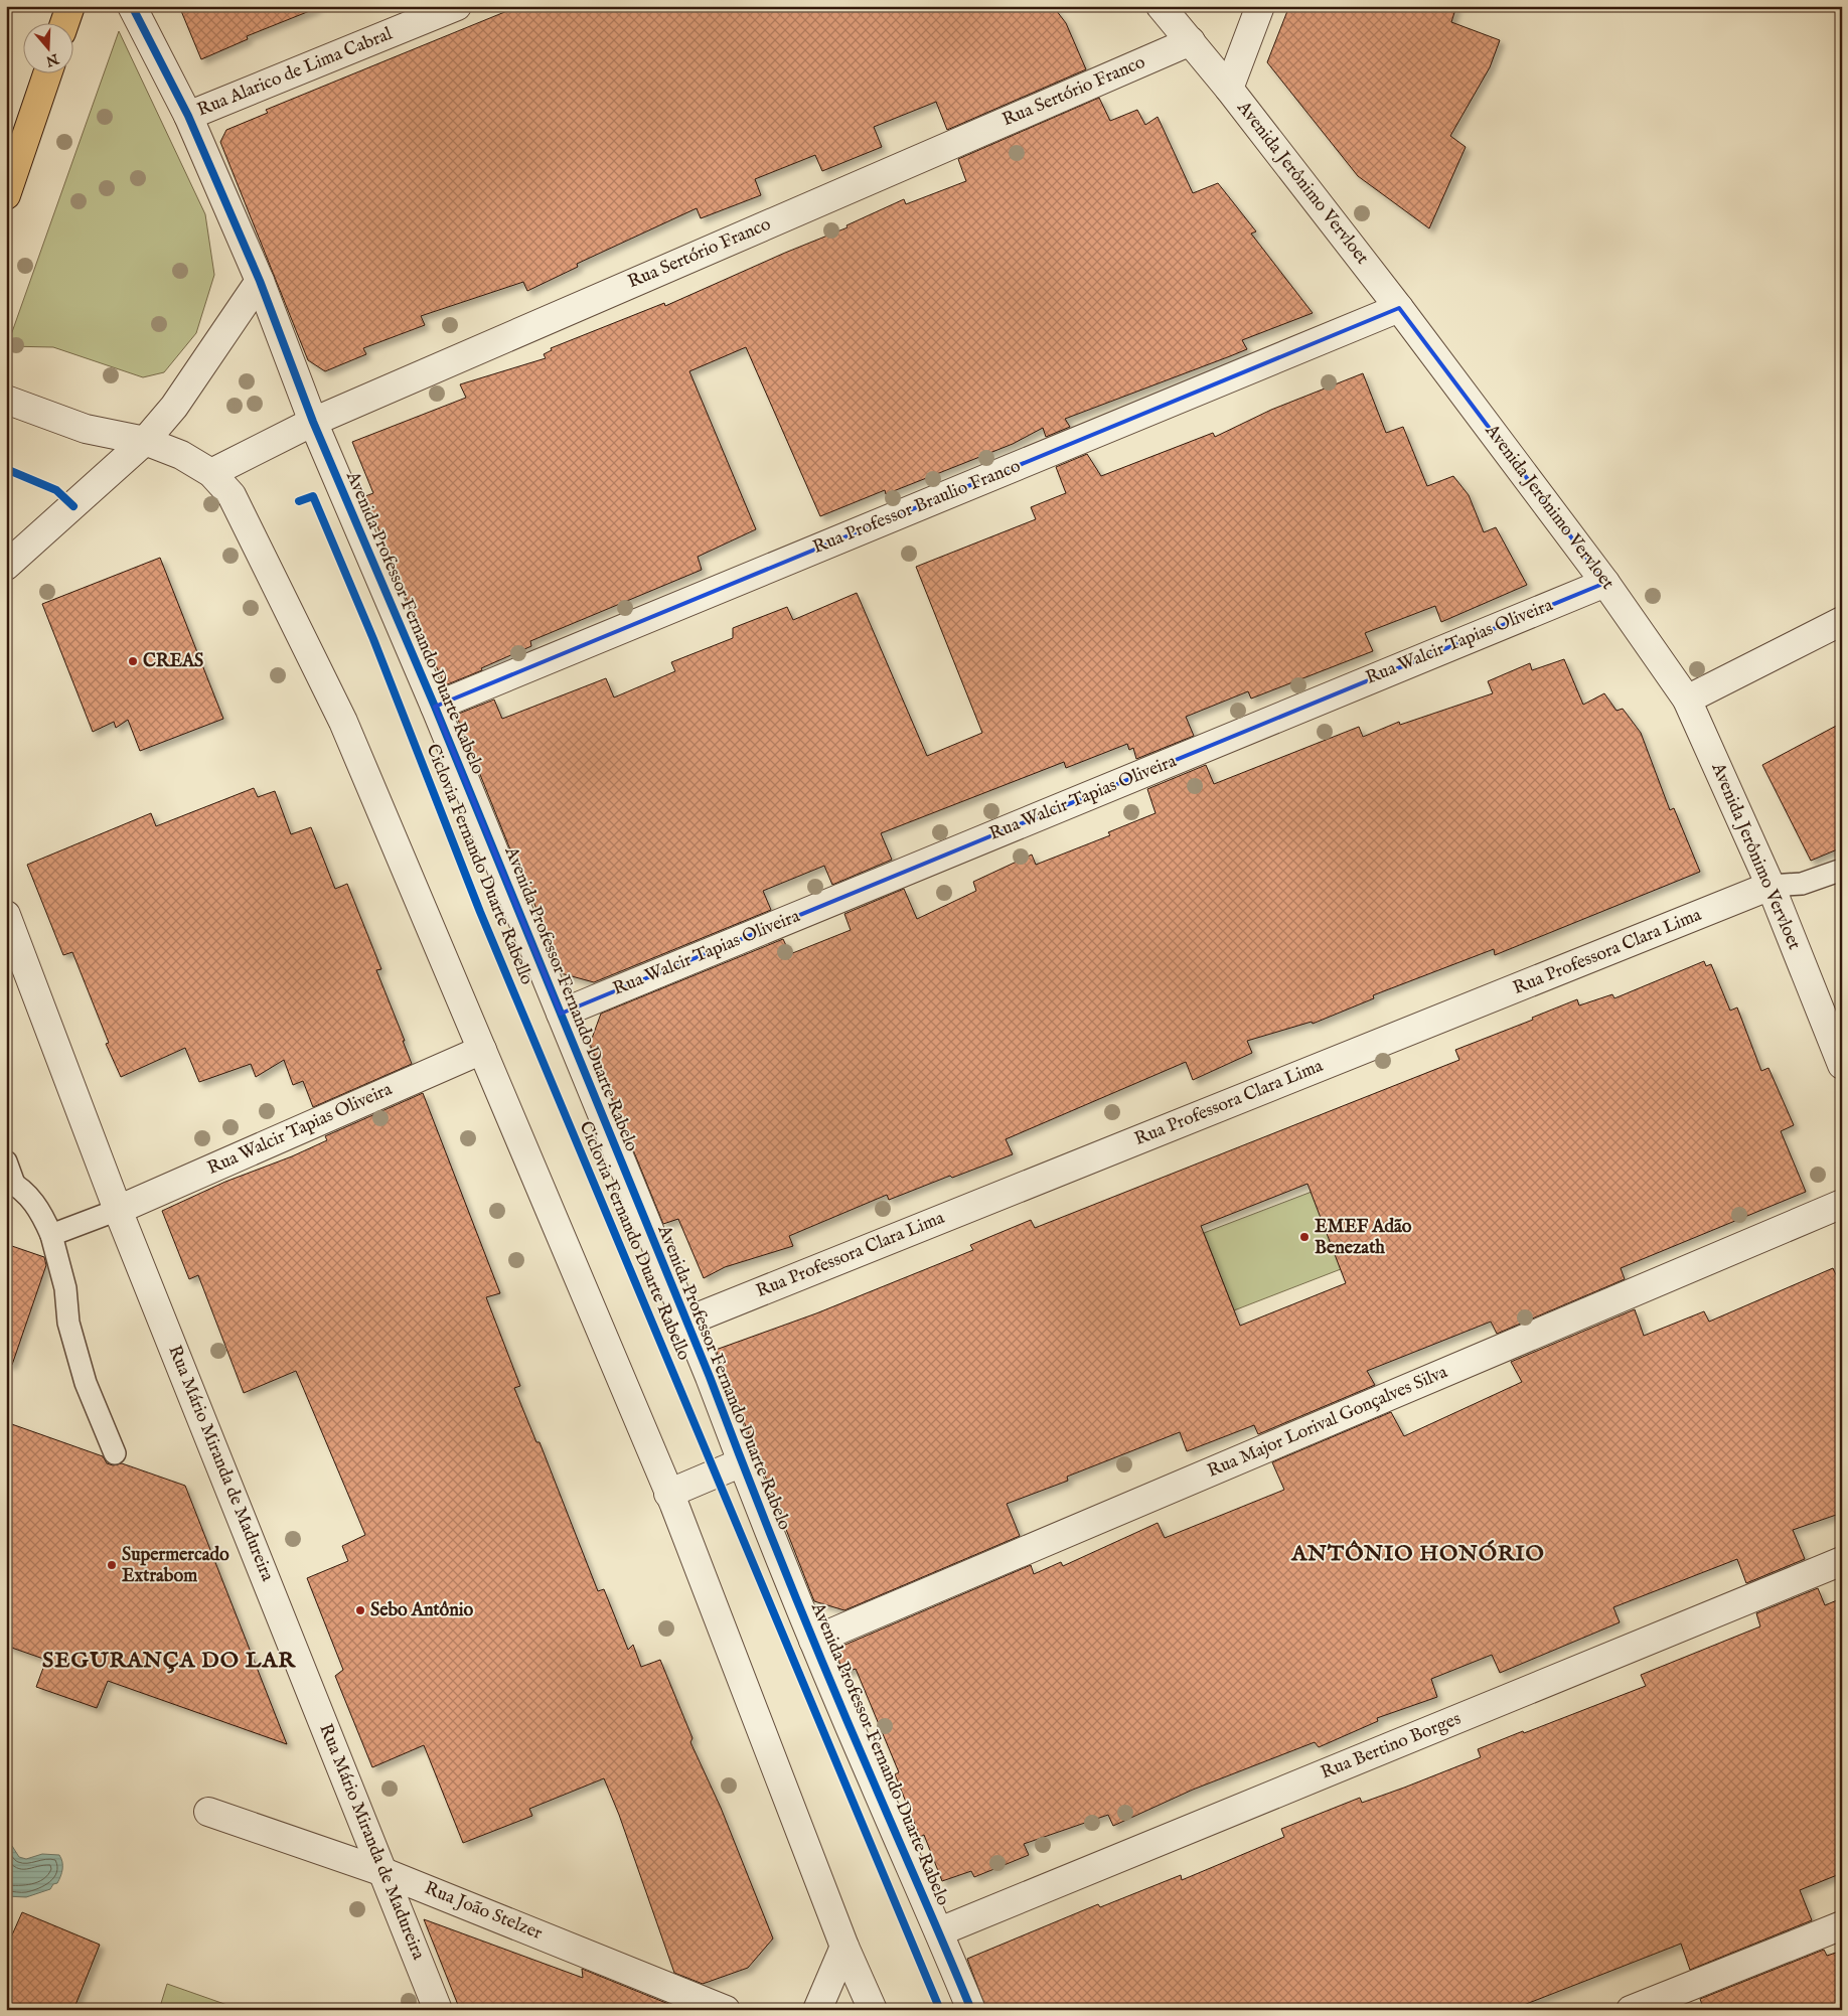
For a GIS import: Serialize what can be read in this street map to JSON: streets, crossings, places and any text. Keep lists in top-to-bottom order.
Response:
{
  "streets": {
    "street": [
      "Rua Alarico de Lima Cabral",
      "Rua Sertório Franco",
      "Avenida Jerônimo Vervloet",
      "Rua Professor Braulio Franco",
      "Avenida Professor Fernando Duarte Rabelo",
      "Rua Walcir Tapias Oliveira",
      "Rua Professora Clara Lima",
      "Rua Major Lorival Gonçalves Silva",
      "Rua Mário Miranda de Madureira",
      "Rua Bertino Borges",
      "Rua João Stelzer"
    ],
    "cycle path": ["Ciclovia Fernando Duarte Rabello"]
  },
  "crossings": [
    ["Rua Alarico de Lima Cabral", "Avenida Professor Fernando Duarte Rabelo"],
    ["Rua Sertório Franco", "Avenida Jerônimo Vervloet"],
    ["Rua Sertório Franco", "Avenida Professor Fernando Duarte Rabelo"],
    ["Avenida Jerônimo Vervloet", "Rua Professor Braulio Franco"],
    ["Avenida Jerônimo Vervloet", "Rua Walcir Tapias Oliveira"],
    ["Avenida Jerônimo Vervloet", "Rua Professora Clara Lima"],
    ["Rua Professor Braulio Franco", "Avenida Professor Fernando Duarte Rabelo"],
    ["Avenida Professor Fernando Duarte Rabelo", "Rua Walcir Tapias Oliveira"],
    ["Avenida Professor Fernando Duarte Rabelo", "Rua Professora Clara Lima"],
    ["Avenida Professor Fernando Duarte Rabelo", "Rua Major Lorival Gonçalves Silva"],
    ["Avenida Professor Fernando Duarte Rabelo", "Rua Bertino Borges"],
    ["Rua Walcir Tapias Oliveira", "Rua Mário Miranda de Madureira"],
    ["Rua Mário Miranda de Madureira", "Rua João Stelzer"]
  ],
  "districts": ["ANTÔNIO HONÓRIO", "SEGURANÇA DO LAR"],
  "places": [
    "CREAS",
    "EMEF Adão Benezath",
    "Supermercado Extrabom",
    "Sebo Antônio"
  ],
  "north": "bottom"
}
